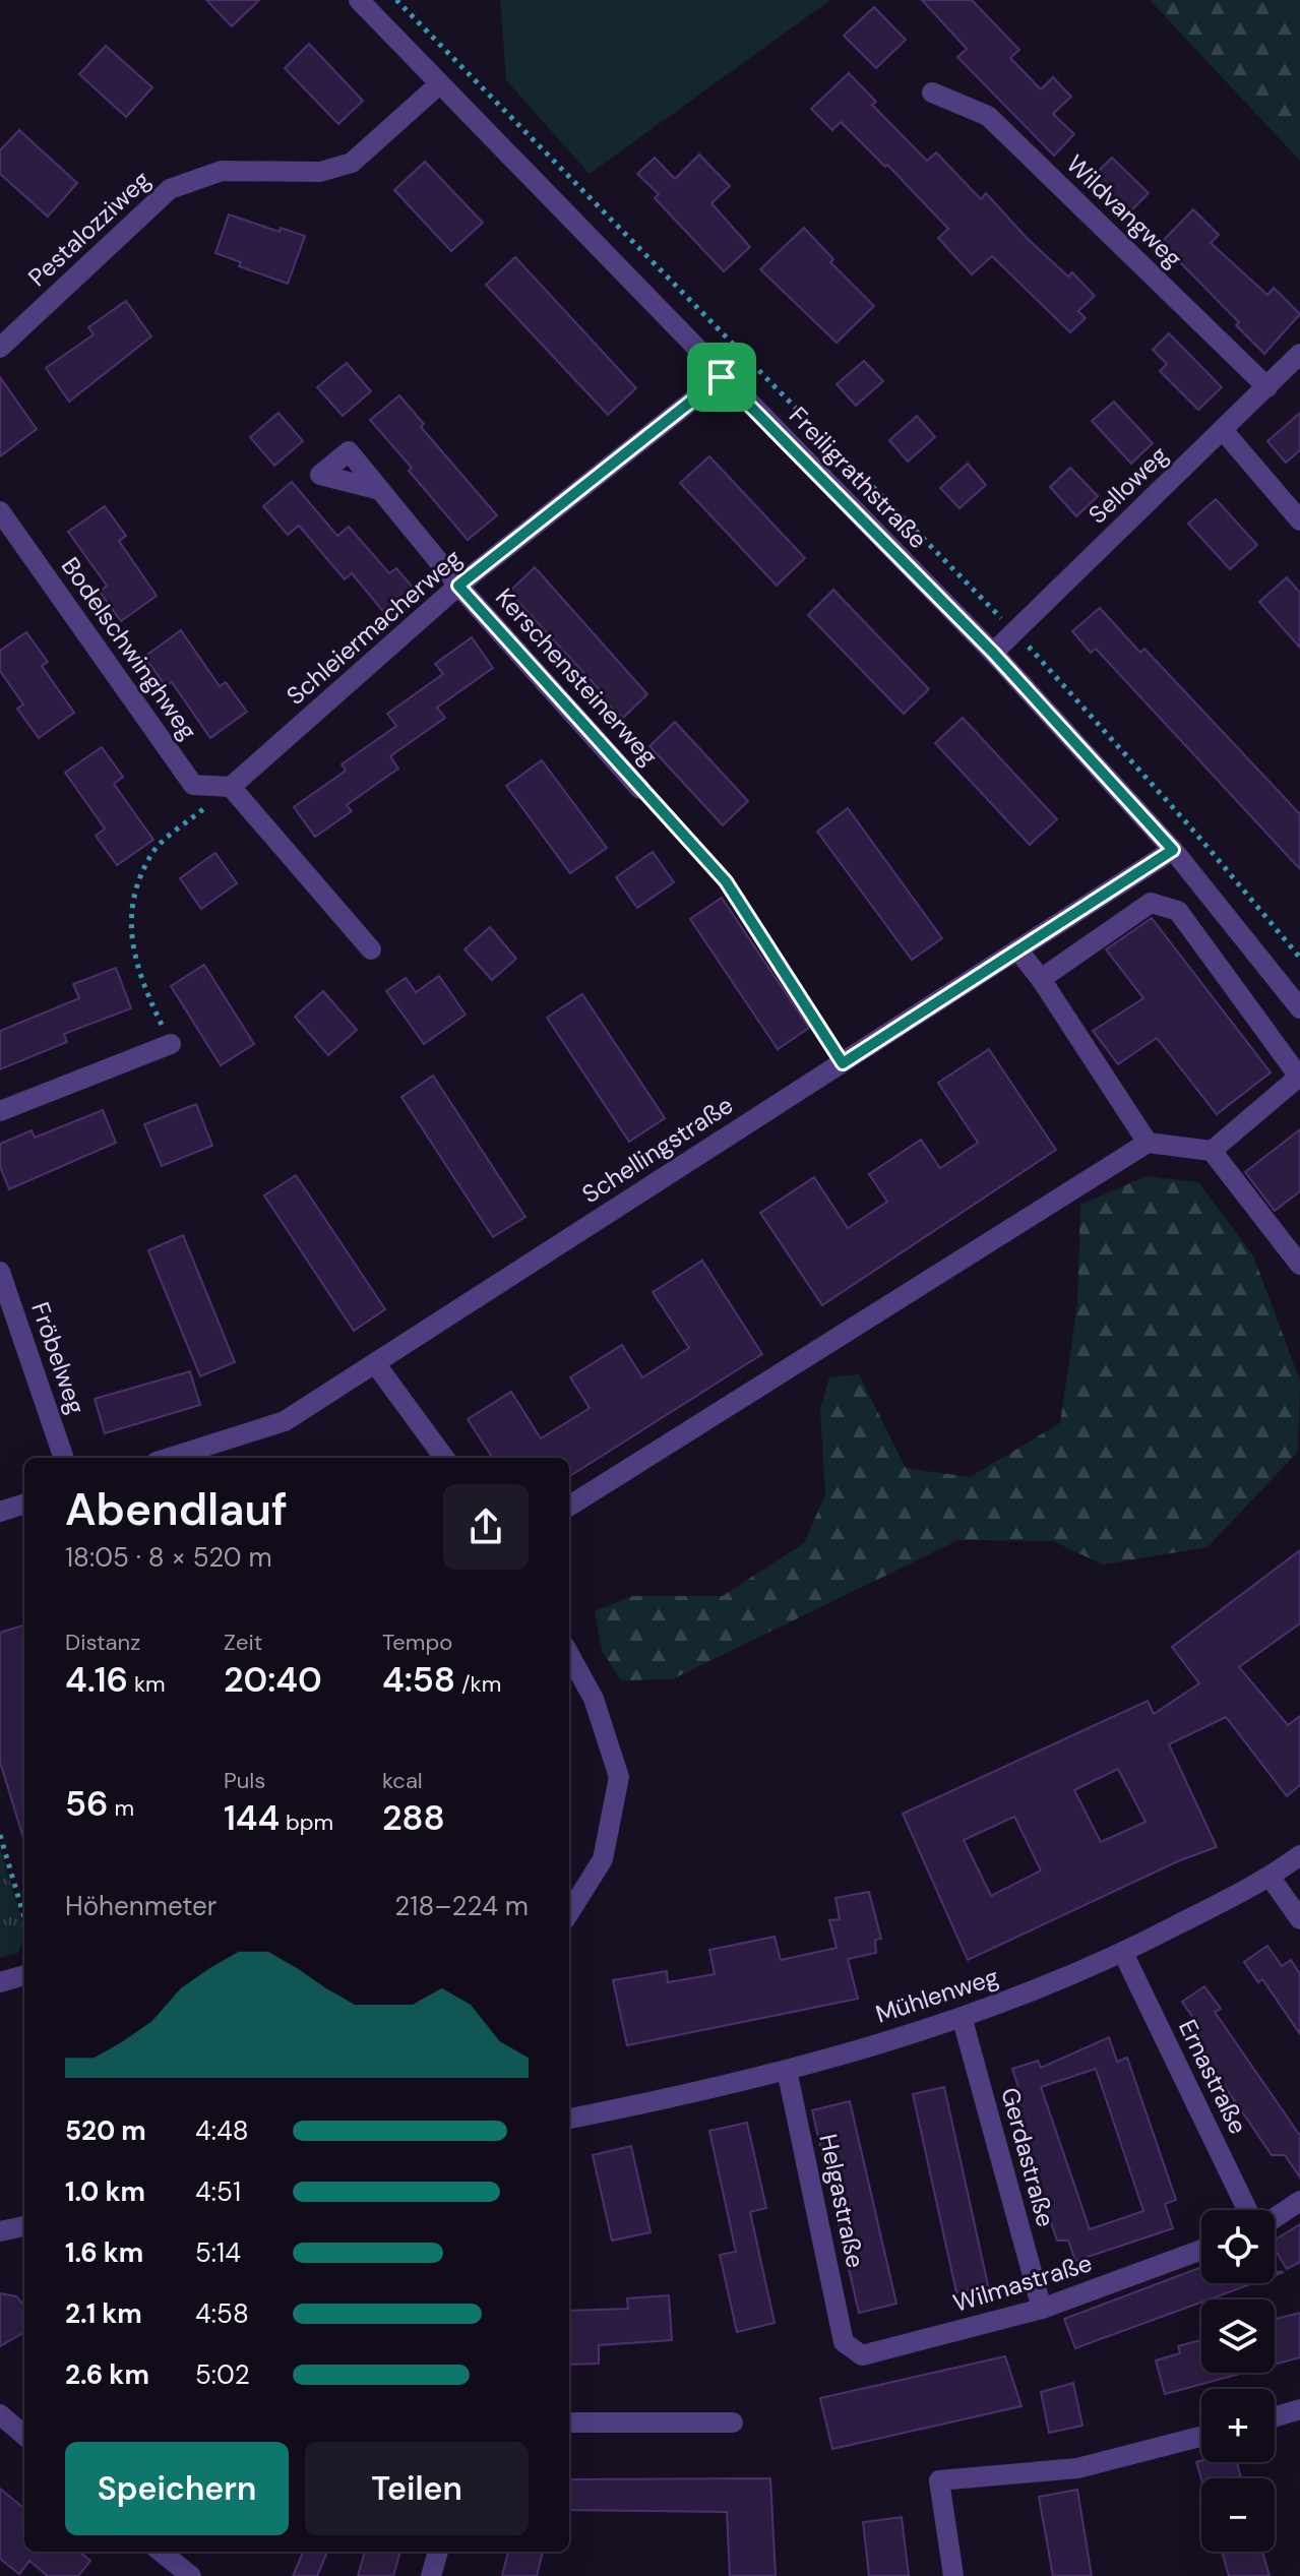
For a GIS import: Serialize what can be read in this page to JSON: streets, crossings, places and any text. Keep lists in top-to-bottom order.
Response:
{
  "streets": {
    "street": [
      "Wildvangweg",
      "Pestalozziweg",
      "Freiligrathstraße",
      "Selloweg",
      "Schleiermacherweg",
      "Bodelschwinghweg",
      "Kerschensteinerweg",
      "Schellingstraße",
      "Fröbelweg",
      "Mühlenweg",
      "Ernastraße",
      "Gerdastraße",
      "Helgastraße",
      "Wilmastraße"
    ]
  },
  "crossings": [
    ["Wildvangweg", "Selloweg"],
    ["Pestalozziweg", "Freiligrathstraße"],
    ["Freiligrathstraße", "Selloweg"],
    ["Freiligrathstraße", "Schleiermacherweg"],
    ["Freiligrathstraße", "Schellingstraße"],
    ["Schleiermacherweg", "Bodelschwinghweg"],
    ["Schleiermacherweg", "Kerschensteinerweg"],
    ["Mühlenweg", "Ernastraße"],
    ["Mühlenweg", "Gerdastraße"],
    ["Mühlenweg", "Helgastraße"],
    ["Gerdastraße", "Wilmastraße"],
    ["Helgastraße", "Wilmastraße"]
  ],
  "page": {
    "heading": ["Abendlauf", "18:05 · 8 × 520 m"],
    "stats": [
      ["Distanz", "4.16 km"],
      ["Zeit", "20:40"],
      ["Tempo", "4:58 /km"],
      ["56 m"],
      ["Puls", "144 bpm"],
      ["kcal", "288"]
    ],
    "chart": ["Höhenmeter", "218–224 m"],
    "list": [
      {
        "name": "520 m",
        "note": "4:48"
      },
      {
        "name": "1.0 km",
        "note": "4:51"
      },
      {
        "name": "1.6 km",
        "note": "5:14"
      },
      {
        "name": "2.1 km",
        "note": "4:58"
      },
      {
        "name": "2.6 km",
        "note": "5:02"
      }
    ],
    "map_buttons": ["+", "−"],
    "buttons": ["Speichern", "Teilen"]
  }
}
